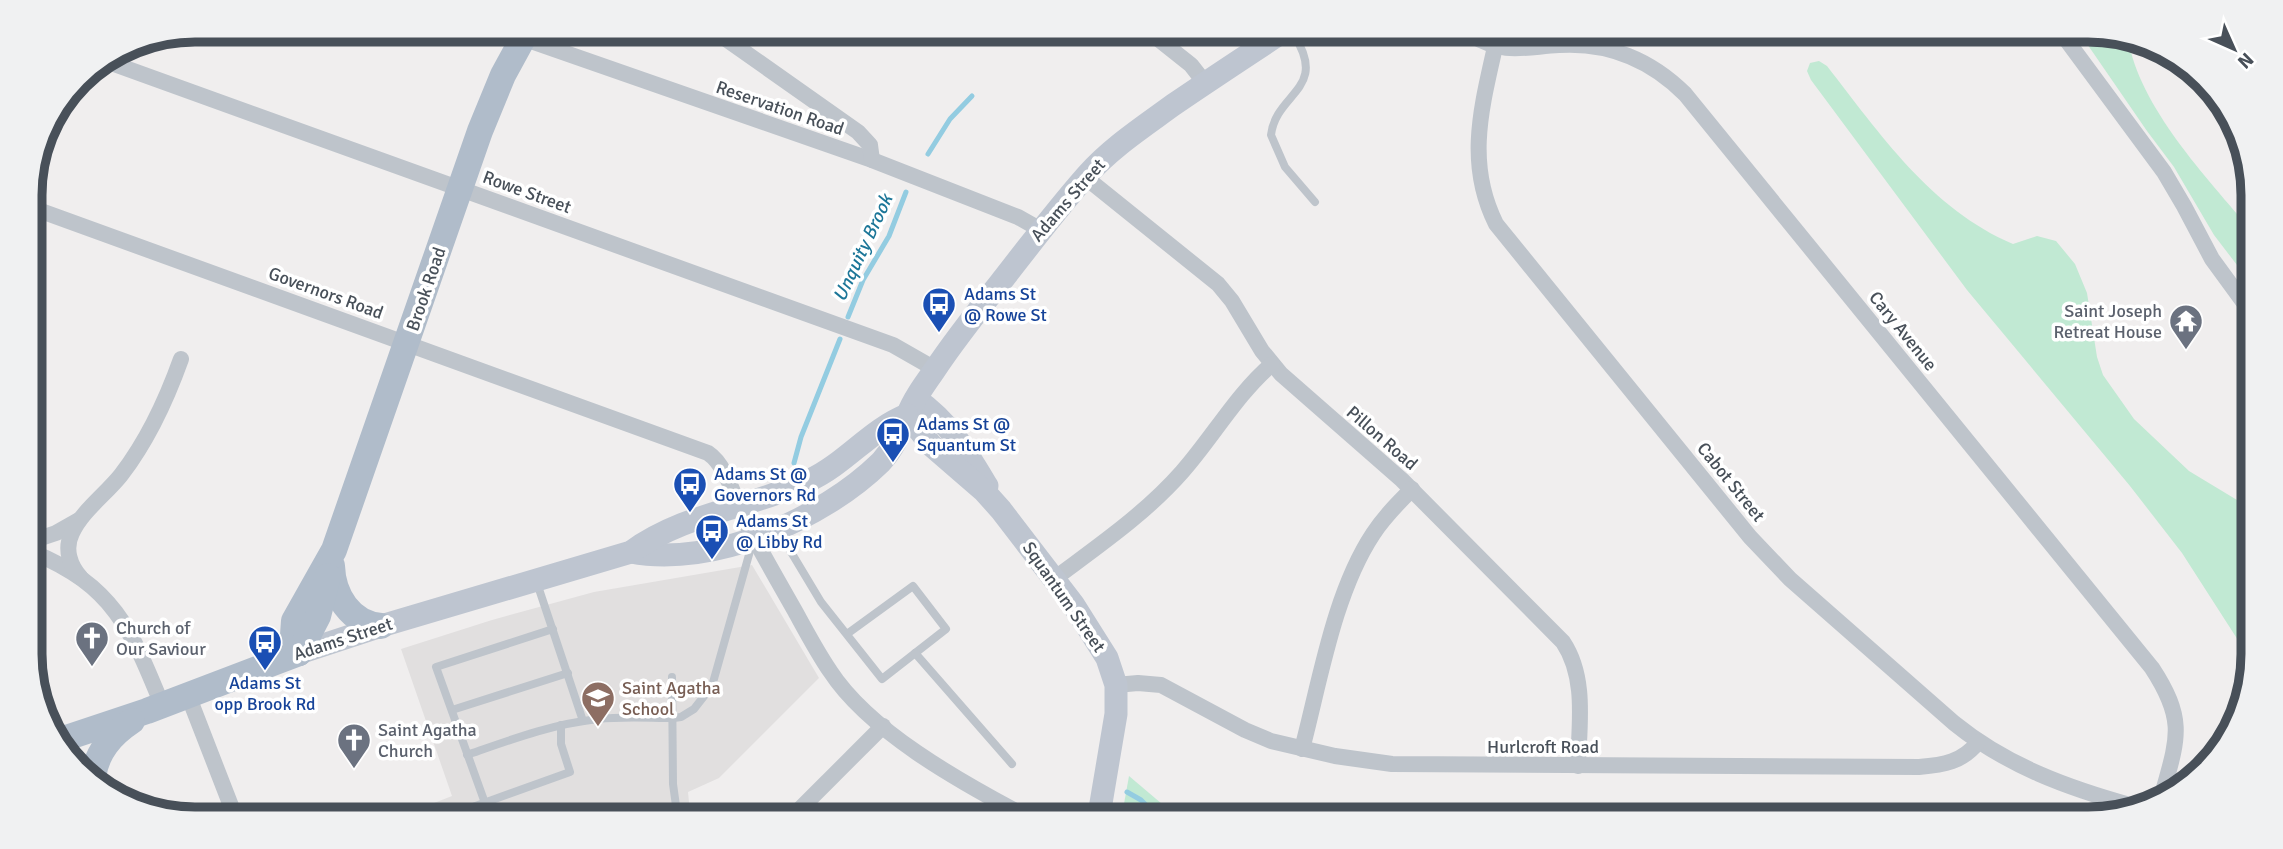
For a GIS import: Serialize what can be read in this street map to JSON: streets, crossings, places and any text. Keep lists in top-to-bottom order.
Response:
{
  "streets": {
    "main road": ["Adams Street", "Brook Road", "Squantum Street"],
    "street": [
      "Reservation Road",
      "Rowe Street",
      "Governors Road",
      "Cary Avenue",
      "Pillon Road",
      "Cabot Street",
      "Hurlcroft Road"
    ]
  },
  "crossings": [
    ["Reservation Road", "Adams Street"],
    ["Rowe Street", "Adams Street"],
    ["Rowe Street", "Brook Road"],
    ["Adams Street", "Brook Road"],
    ["Adams Street", "Governors Road"],
    ["Adams Street", "Pillon Road"],
    ["Adams Street", "Squantum Street"],
    ["Brook Road", "Governors Road"],
    ["Cary Avenue", "Cabot Street"],
    ["Pillon Road", "Hurlcroft Road"],
    ["Cabot Street", "Hurlcroft Road"],
    ["Squantum Street", "Hurlcroft Road"]
  ],
  "water": ["Unquity Brook"],
  "places": {
    "bus stop": [
      "Adams St @ Rowe St",
      "Adams St @ Squantum St",
      "Adams St @ Governors Rd",
      "Adams St @ Libby Rd",
      "Adams St opp Brook Rd"
    ],
    "temple": ["Saint Joseph Retreat House"],
    "church": ["Church of Our Saviour", "Saint Agatha Church"],
    "school or university": ["Saint Agatha School"]
  },
  "north": "bottom right"
}
